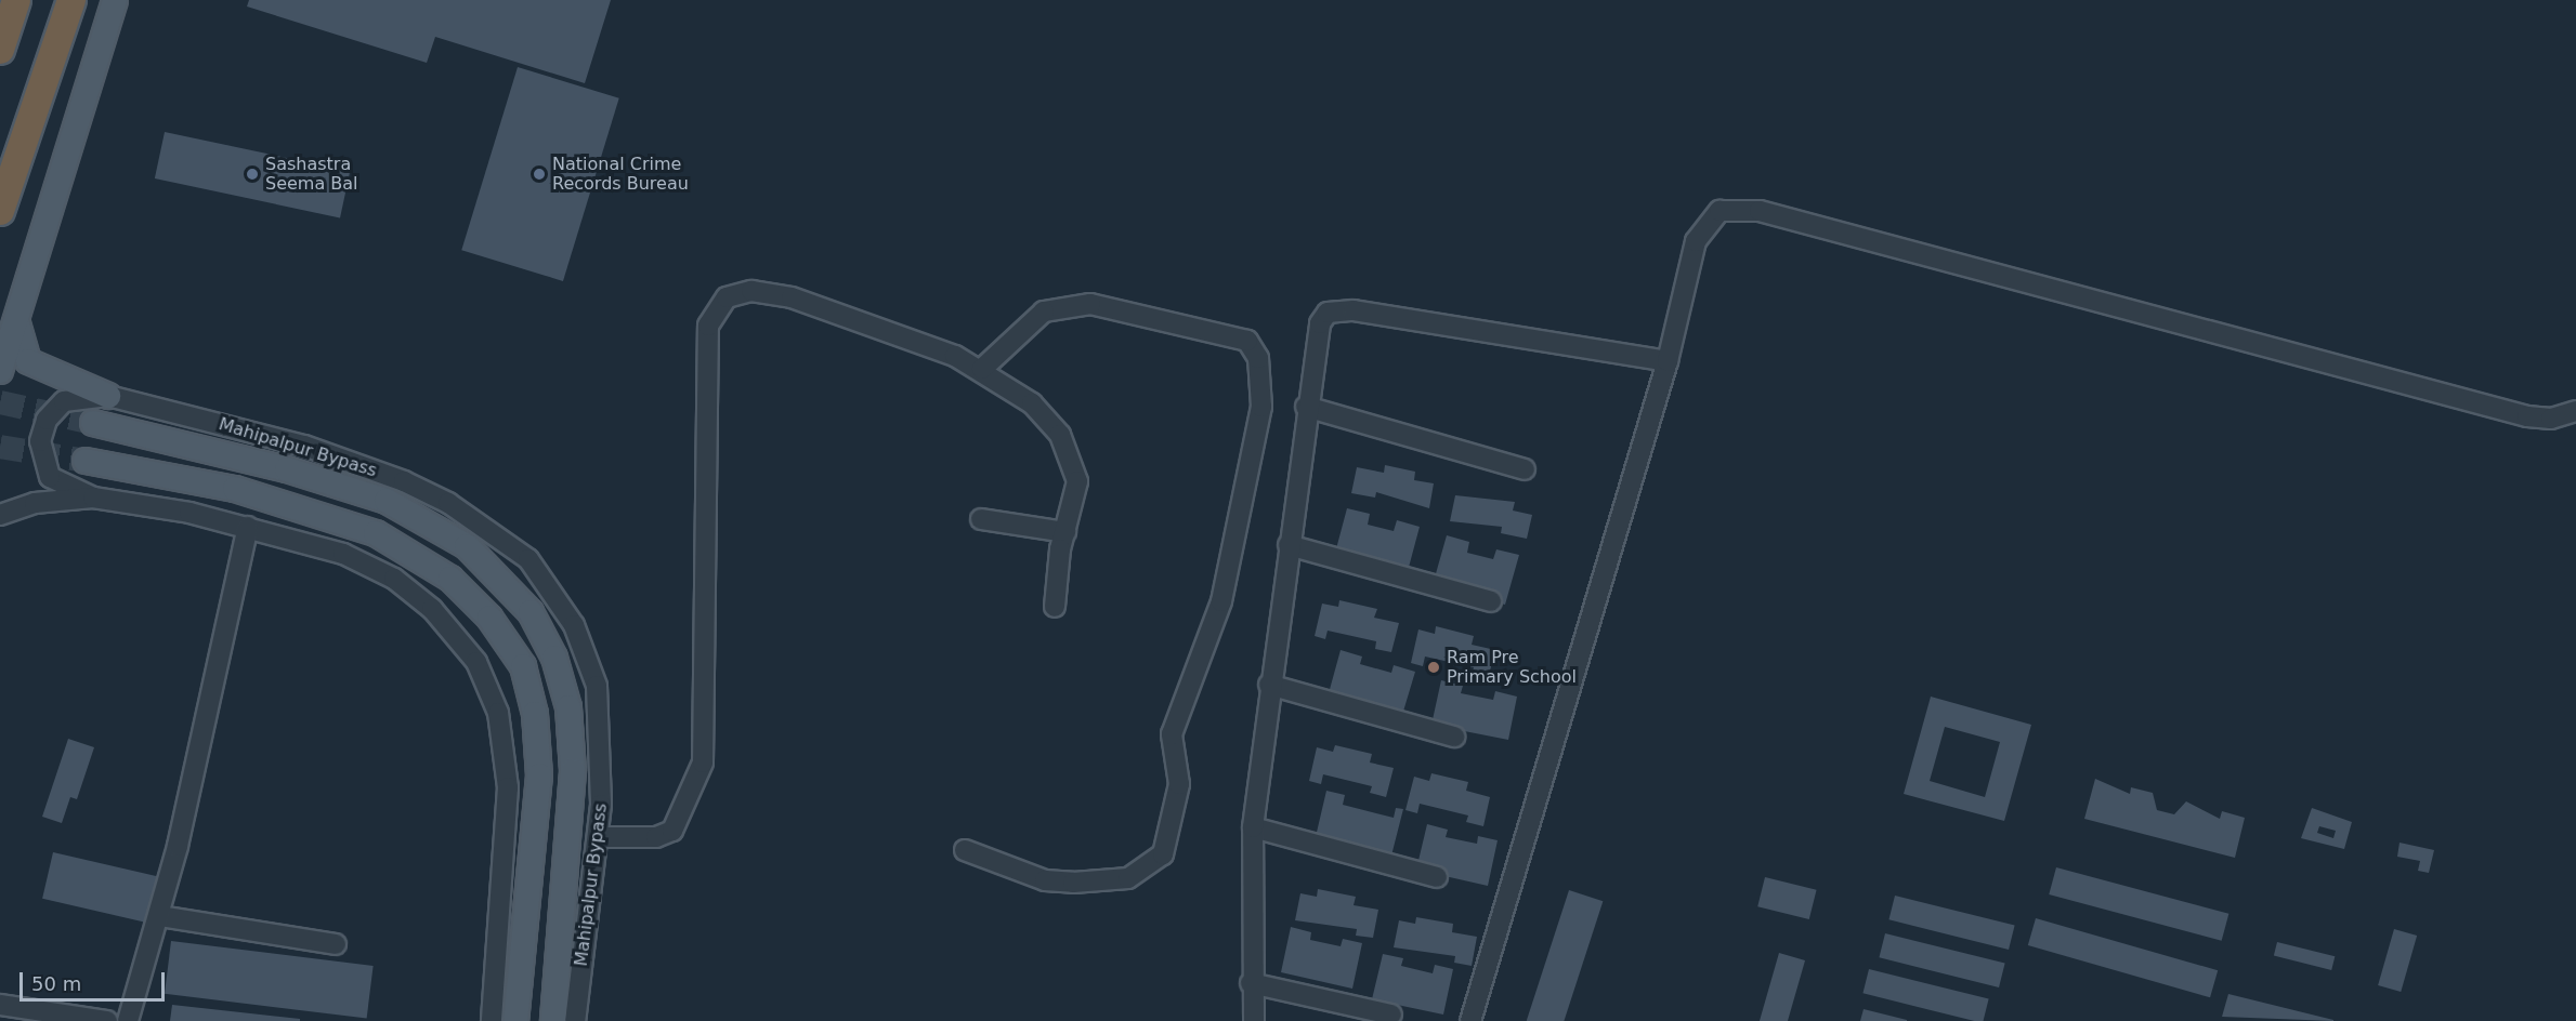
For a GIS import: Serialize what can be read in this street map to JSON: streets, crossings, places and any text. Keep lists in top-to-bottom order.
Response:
{
  "streets": {
    "street": ["Mahipalpur Bypass"]
  },
  "places": ["Sashastra Seema Bal", "National Crime Records Bureau", "Ram Pre Primary School"],
  "scale_bar": "50 m"
}
